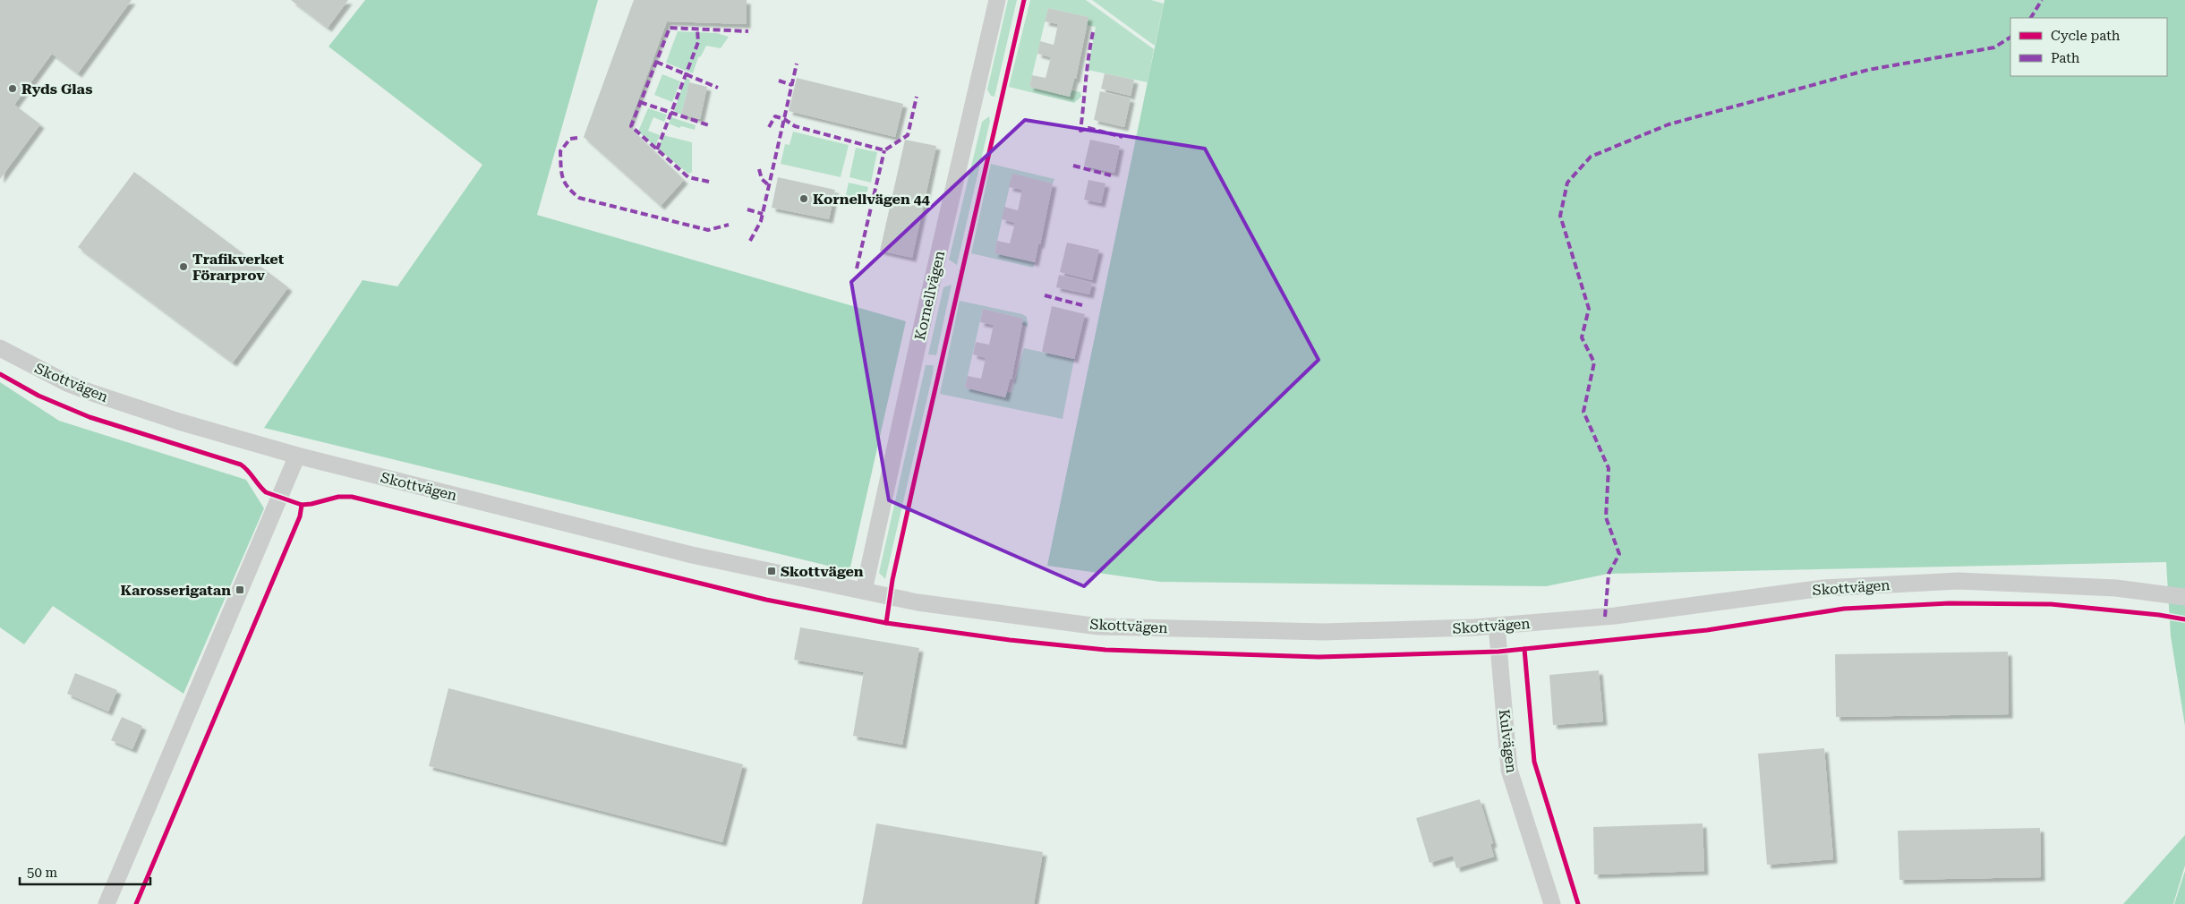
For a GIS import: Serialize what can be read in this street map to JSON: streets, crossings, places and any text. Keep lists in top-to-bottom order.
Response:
{
  "streets": {
    "street": ["Kornellvägen", "Skottvägen", "Kulvägen"]
  },
  "crossings": [
    ["Kornellvägen", "Skottvägen"],
    ["Skottvägen", "Kulvägen"]
  ],
  "places": {
    "other": ["Ryds Glas", "Kornellvägen 44", "Trafikverket Förarprov"],
    "transit": ["Skottvägen", "Karosserigatan"]
  },
  "legend": ["Cycle path", "Path"],
  "scale_bar": "50 m"
}
